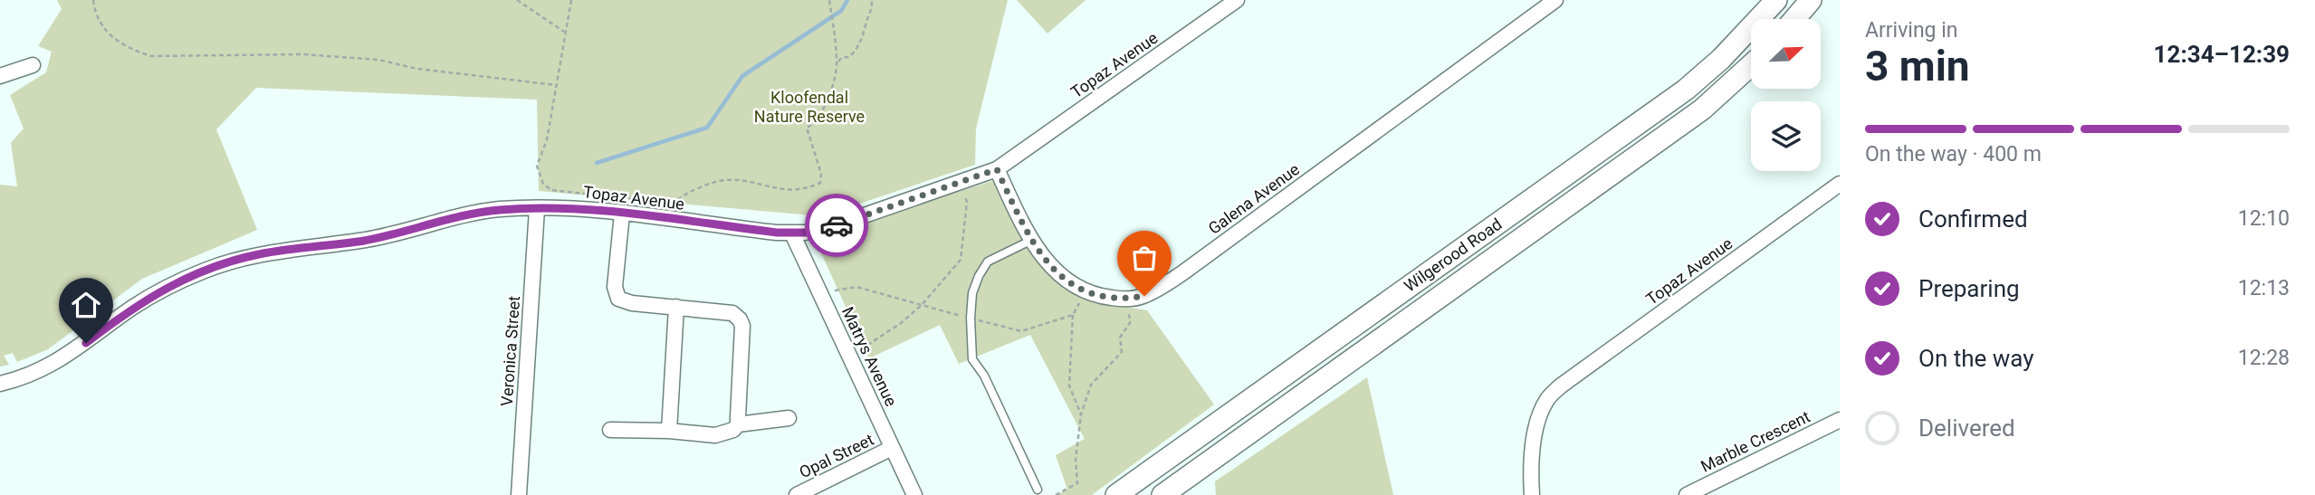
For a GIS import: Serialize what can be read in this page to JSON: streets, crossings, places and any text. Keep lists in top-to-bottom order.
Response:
{
  "streets": {
    "street": [
      "Topaz Avenue",
      "Galena Avenue",
      "Wilgerood Road",
      "Veronica Street",
      "Matrys Avenue",
      "Marble Crescent",
      "Opal Street"
    ]
  },
  "crossings": [
    ["Topaz Avenue", "Galena Avenue"],
    ["Topaz Avenue", "Veronica Street"],
    ["Topaz Avenue", "Matrys Avenue"],
    ["Matrys Avenue", "Opal Street"]
  ],
  "parks": ["Kloofendal Nature Reserve"],
  "north": "top right",
  "page": {
    "heading": ["3 min", "Arriving in", "12:34–12:39"],
    "bar": "On the way · 400 m",
    "list": [
      ["Confirmed", "12:10"],
      ["Preparing", "12:13"],
      ["On the way", "12:28"],
      "Delivered"
    ]
  }
}
